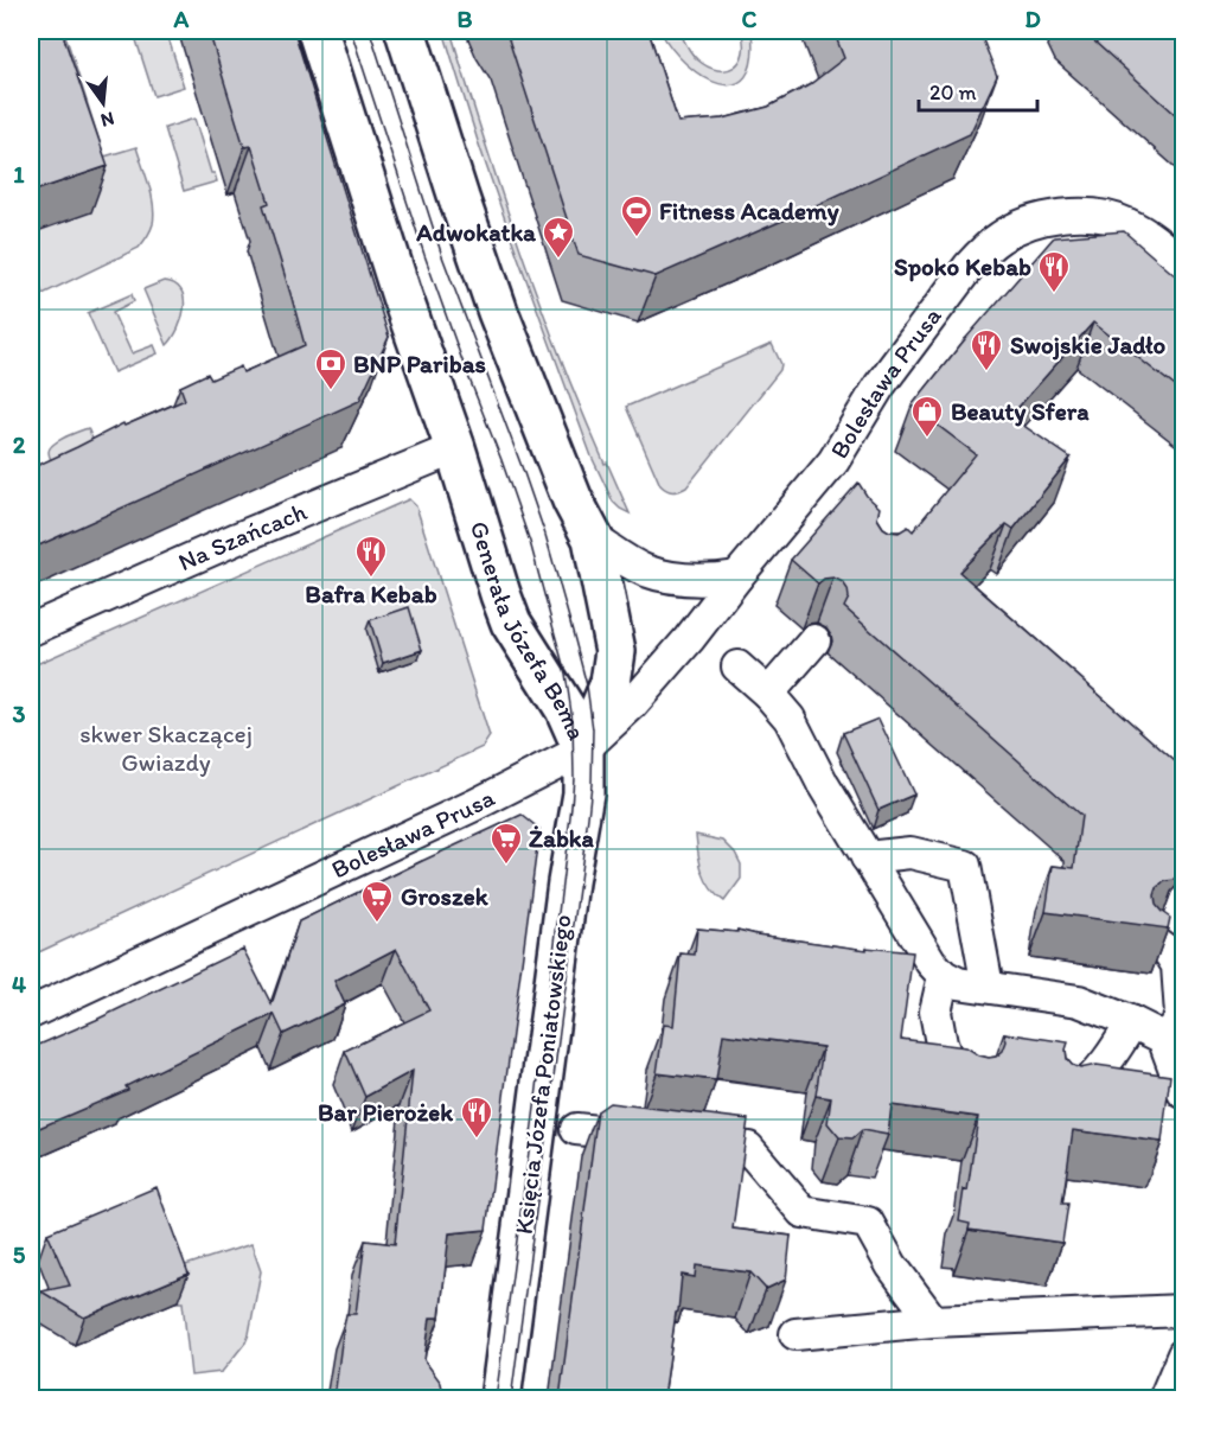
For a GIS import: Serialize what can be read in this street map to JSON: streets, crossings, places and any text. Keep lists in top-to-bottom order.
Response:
{
  "streets": {
    "street": [
      "Bolesława Prusa",
      "Na Szańcach",
      "Generała Józefa Bema",
      "Księcia Józefa Poniatowskiego"
    ]
  },
  "crossings": [
    ["Bolesława Prusa", "Generała Józefa Bema"],
    ["Bolesława Prusa", "Księcia Józefa Poniatowskiego"],
    ["Na Szańcach", "Generała Józefa Bema"],
    ["Generała Józefa Bema", "Księcia Józefa Poniatowskiego"]
  ],
  "parks": ["skwer Skaczącej Gwiazdy"],
  "places": {
    "sports": ["Fitness Academy"],
    "place": ["Adwokatka"],
    "restaurant": [
      "Spoko Kebab",
      "Swojskie Jadło",
      "Bafra Kebab",
      "Bar Pierożek"
    ],
    "bank": ["BNP Paribas"],
    "shop": ["Beauty Sfera"],
    "supermarket": ["Żabka", "Groszek"]
  },
  "scale_bar": "20 m",
  "north": "bottom",
  "grid": {
    "columns": [
      "A",
      "B",
      "C",
      "D"
    ],
    "rows": [
      "1",
      "2",
      "3",
      "4",
      "5"
    ]
  }
}
